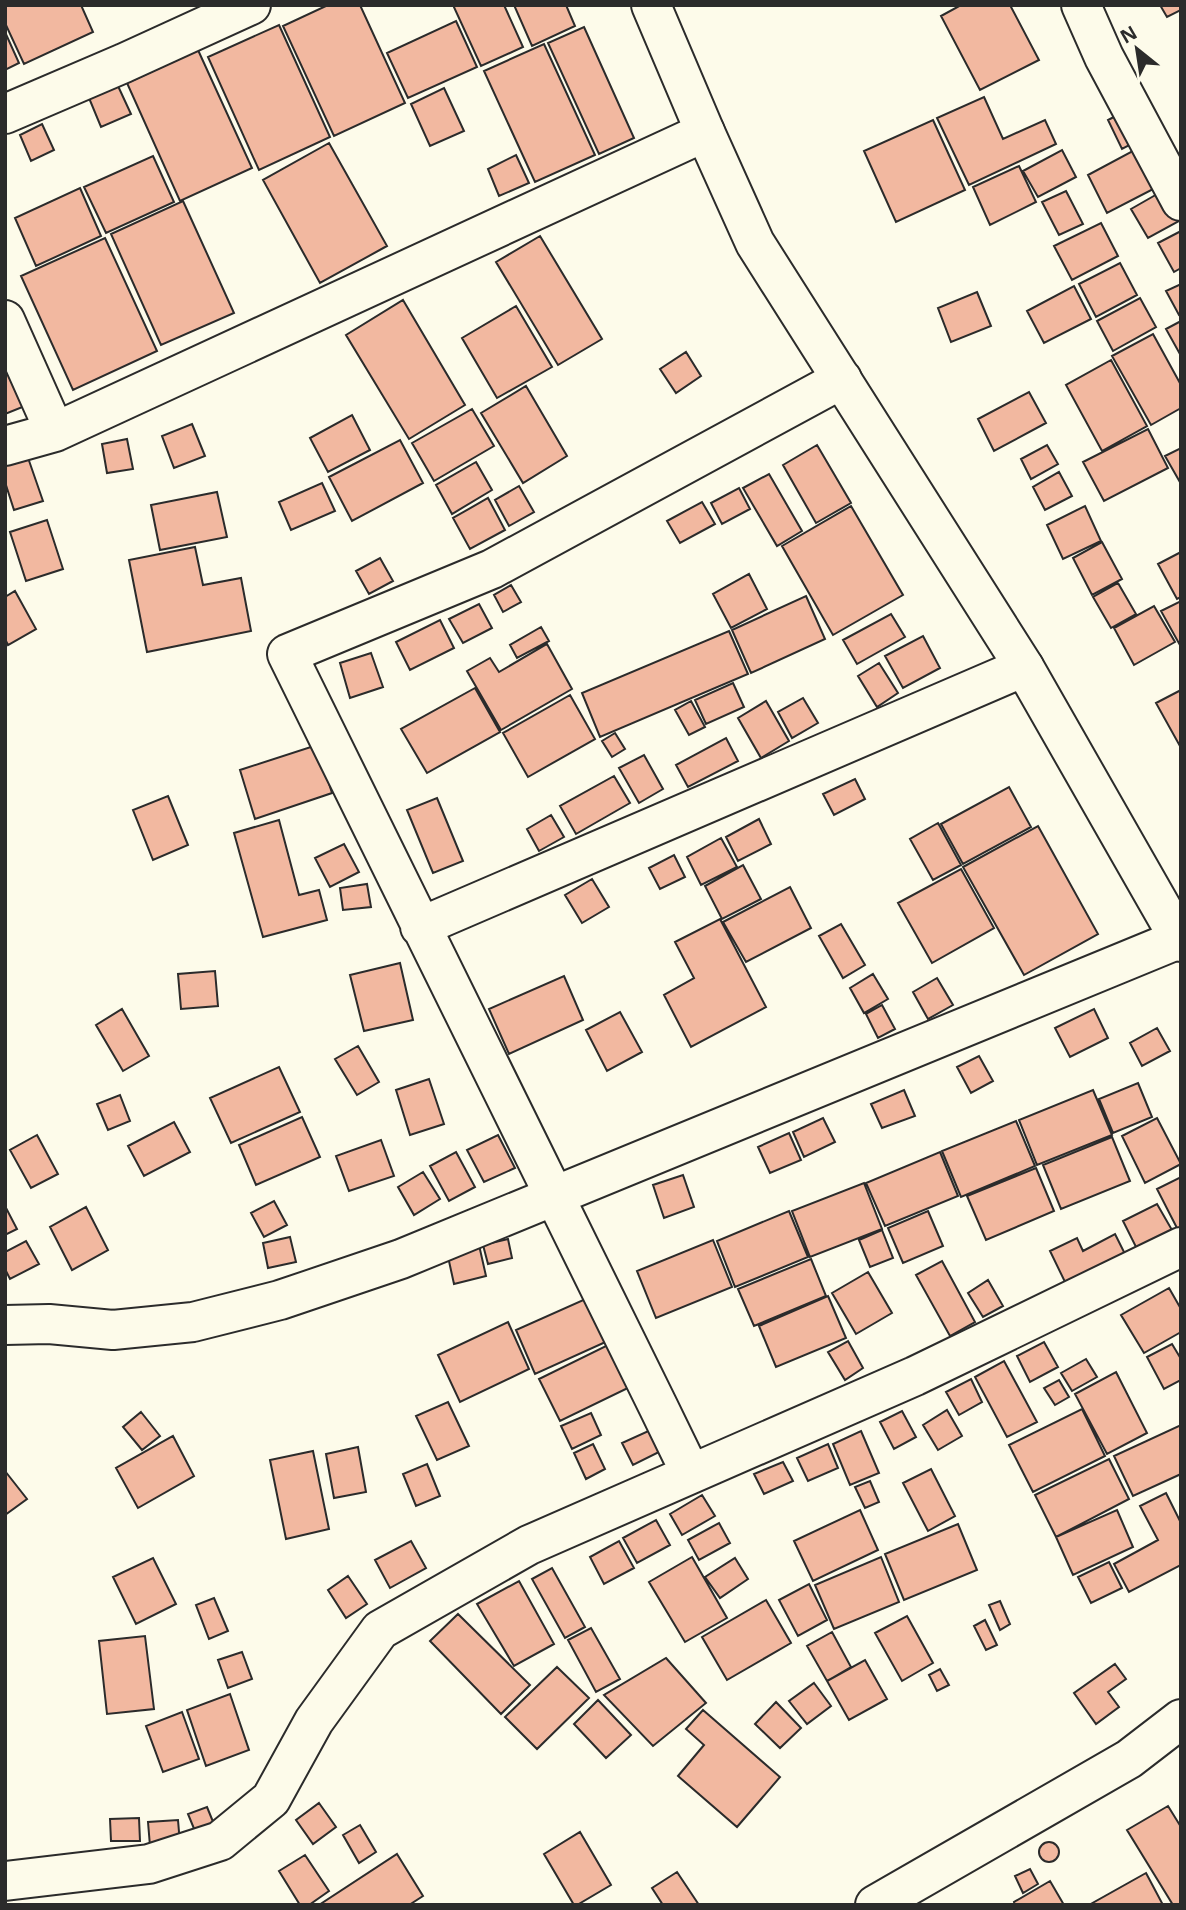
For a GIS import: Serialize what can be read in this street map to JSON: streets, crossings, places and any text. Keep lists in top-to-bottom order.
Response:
{
  "north": "top left"
}
